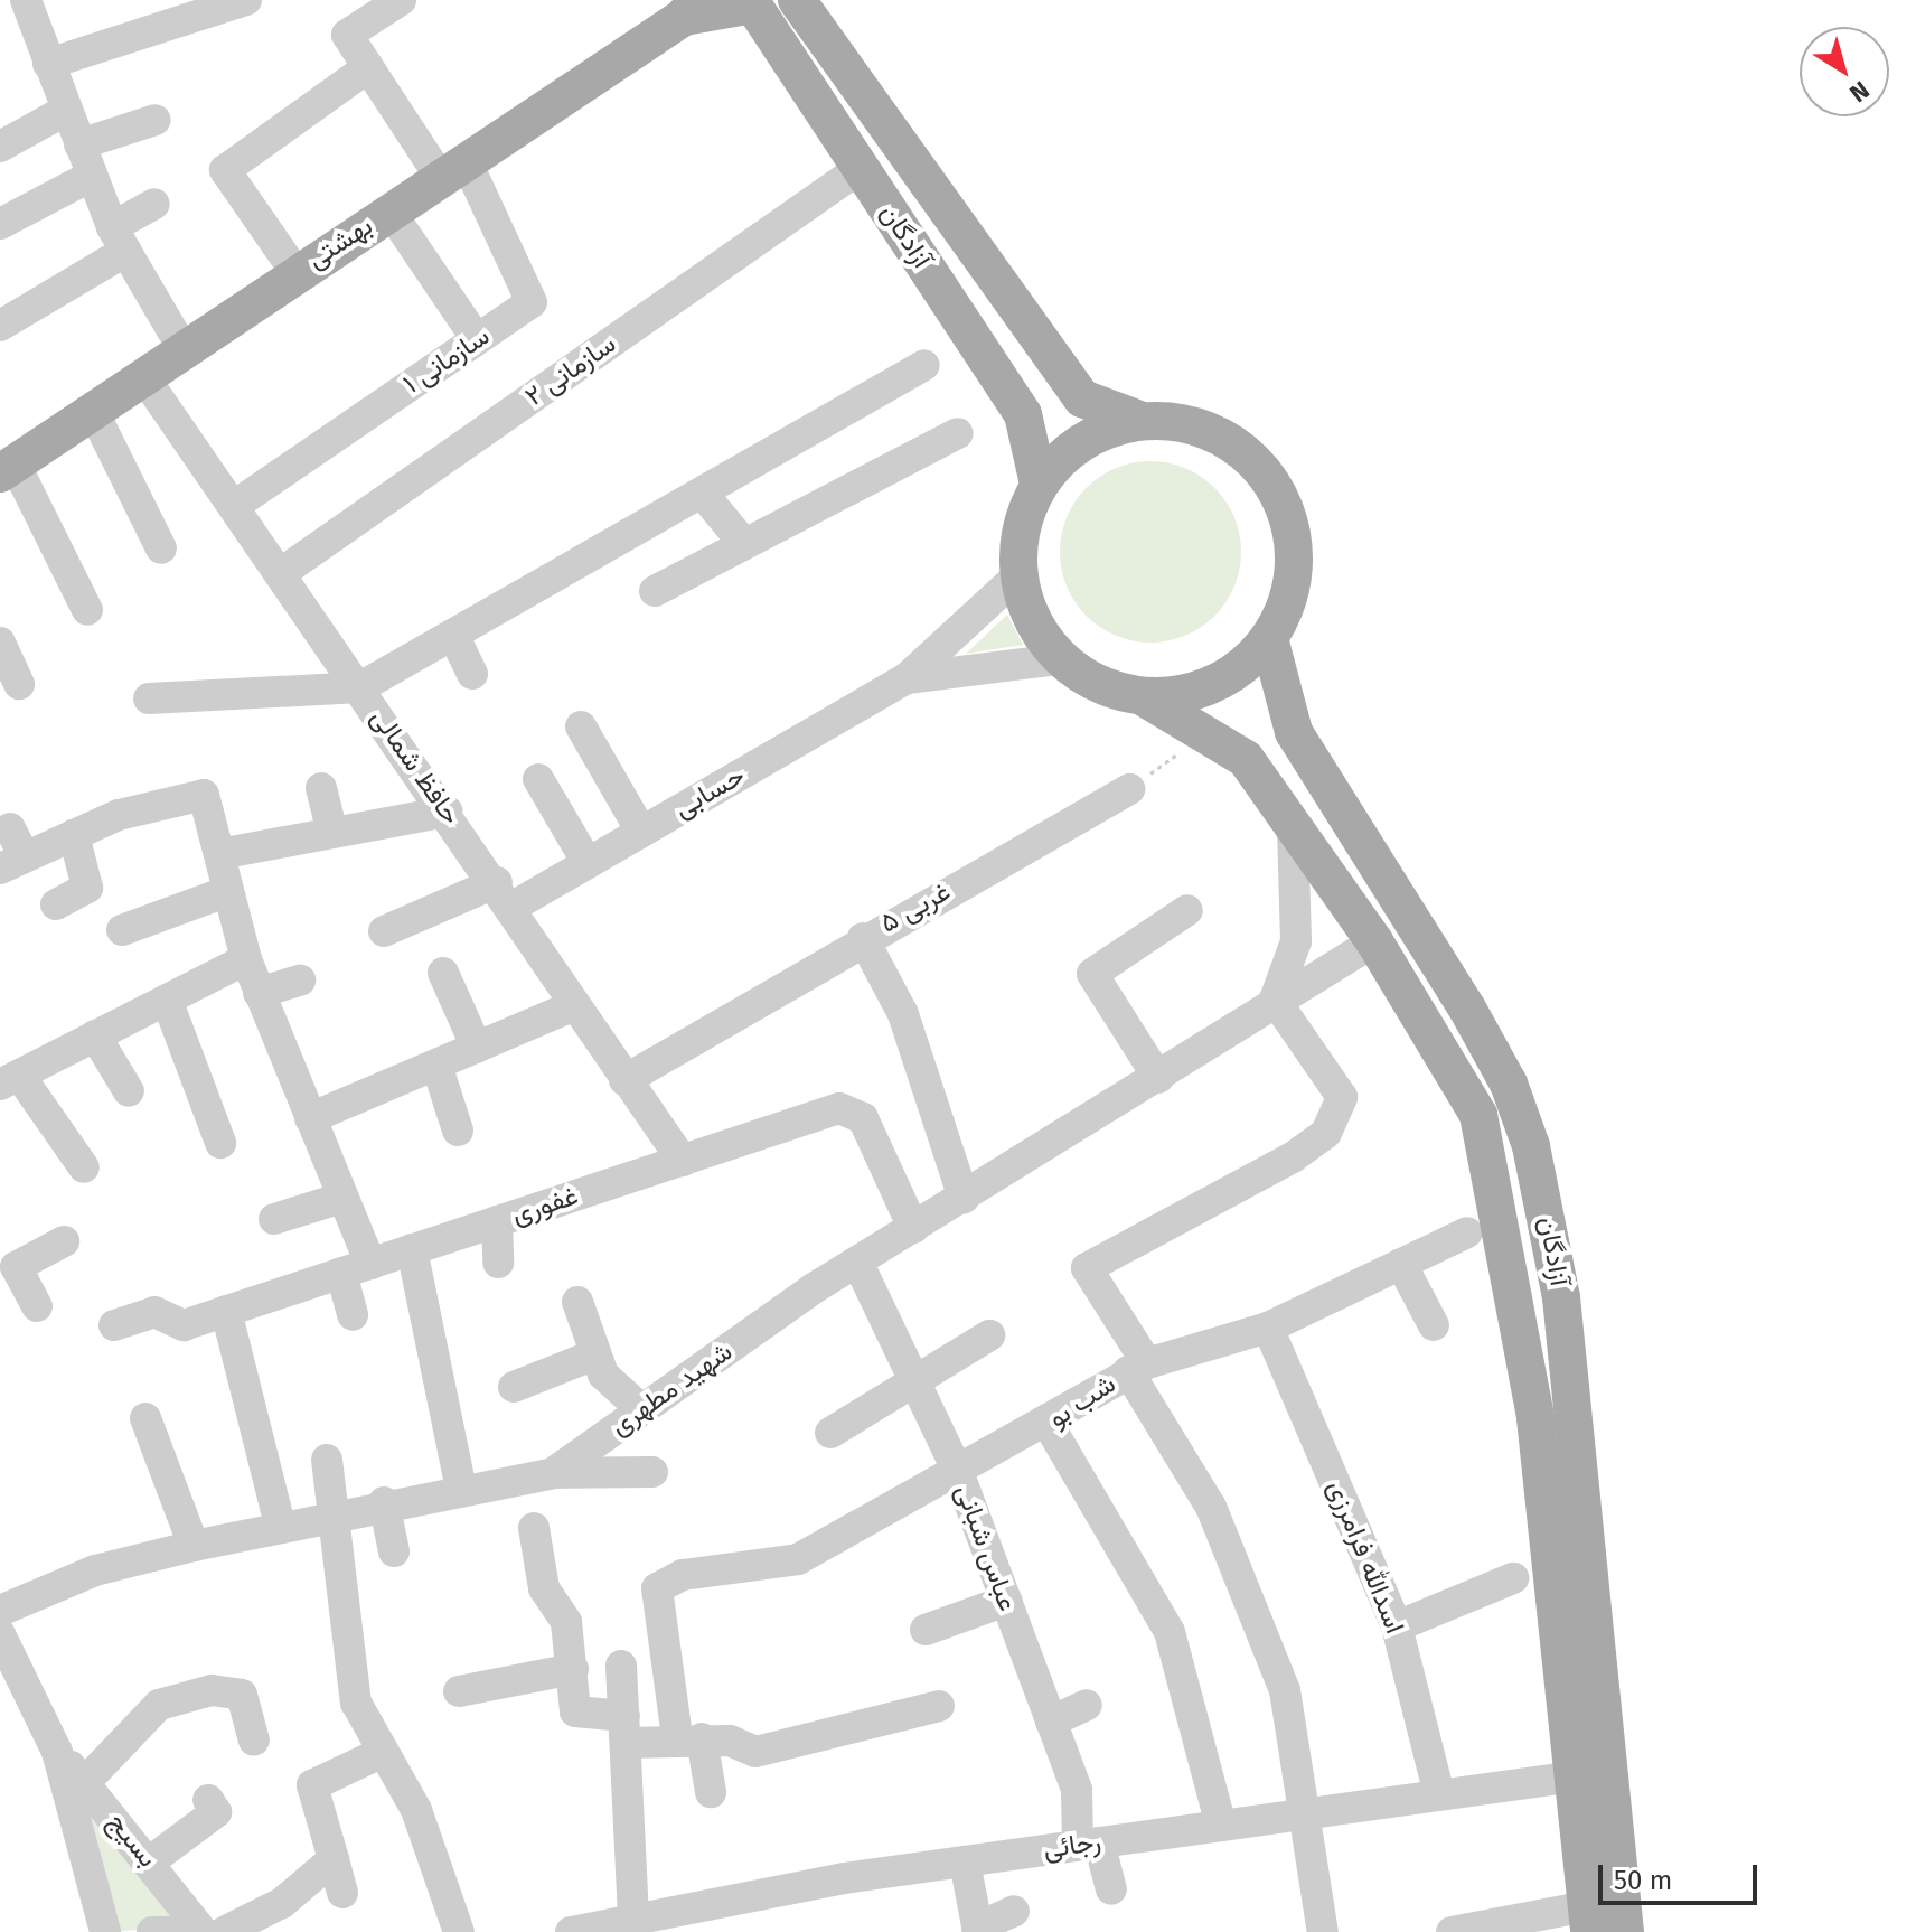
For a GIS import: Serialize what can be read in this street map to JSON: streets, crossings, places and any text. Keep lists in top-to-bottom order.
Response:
{
  "streets": {
    "main road": ["آزادگان", "بهشتی"],
    "street": [
      "سازمانی ۱",
      "سازمانی ۲",
      "حافظ شمالی",
      "حسابی",
      "۵ غربی",
      "غفوری",
      "شهید مطهری",
      "شب بو",
      "عباس شبانی",
      "اسدالله فرامرزی",
      "بسیج",
      "رجائی"
    ]
  },
  "crossings": [
    ["آزادگان", "سازمانی ۲"],
    ["آزادگان", "حسابی"],
    ["آزادگان", "رجائی"],
    ["بهشتی", "سازمانی ۱"],
    ["بهشتی", "حافظ شمالی"],
    ["سازمانی ۱", "حافظ شمالی"],
    ["سازمانی ۲", "حافظ شمالی"],
    ["حافظ شمالی", "حسابی"],
    ["حافظ شمالی", "۵ غربی"],
    ["حافظ شمالی", "غفوری"],
    ["غفوری", "شهید مطهری"],
    ["شهید مطهری", "شب بو"],
    ["شهید مطهری", "عباس شبانی"],
    ["شب بو", "عباس شبانی"],
    ["عباس شبانی", "رجائی"],
    ["اسدالله فرامرزی", "رجائی"]
  ],
  "scale_bar": "50 m",
  "north": "bottom right"
}
